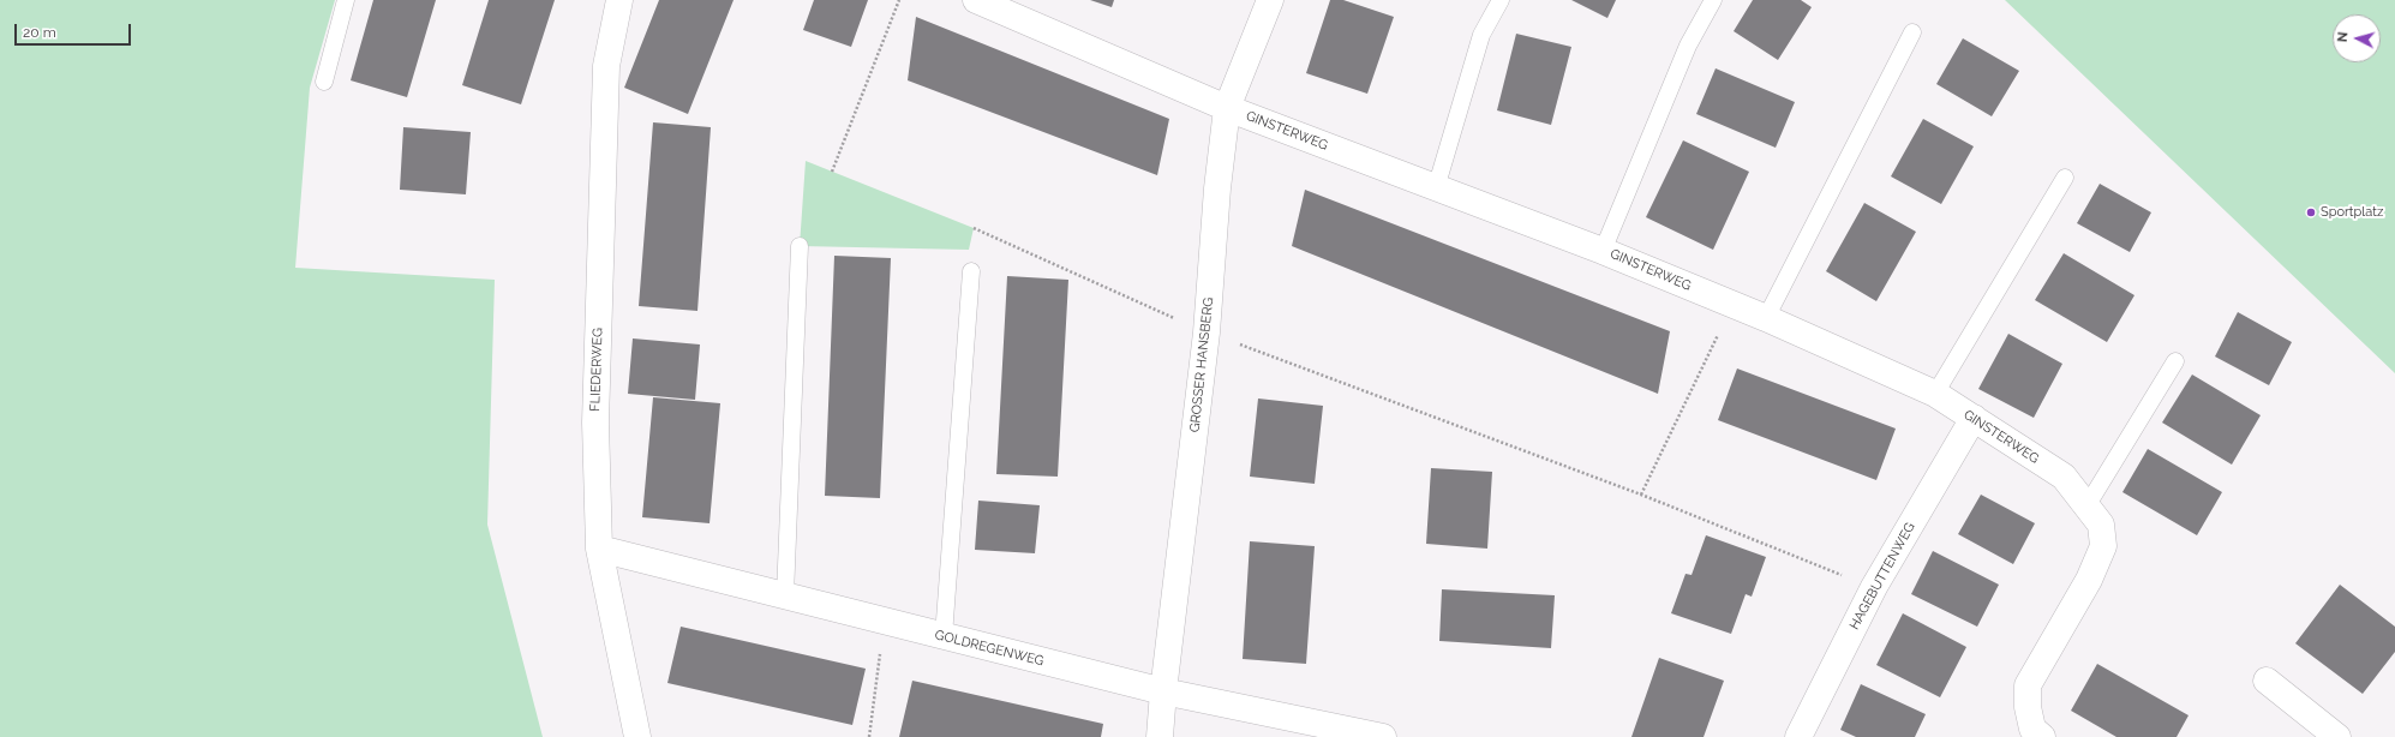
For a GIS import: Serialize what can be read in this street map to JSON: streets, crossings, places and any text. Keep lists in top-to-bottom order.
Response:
{
  "streets": {
    "street": [
      "GINSTERWEG",
      "GROSSER HANSBERG",
      "FLIEDERWEG",
      "HAGEBUTTENWEG",
      "GOLDREGENWEG"
    ]
  },
  "crossings": [
    ["GINSTERWEG", "GROSSER HANSBERG"],
    ["GINSTERWEG", "HAGEBUTTENWEG"],
    ["GROSSER HANSBERG", "GOLDREGENWEG"],
    ["FLIEDERWEG", "GOLDREGENWEG"]
  ],
  "places": ["Sportplatz"],
  "scale_bar": "20 m",
  "north": "left"
}
